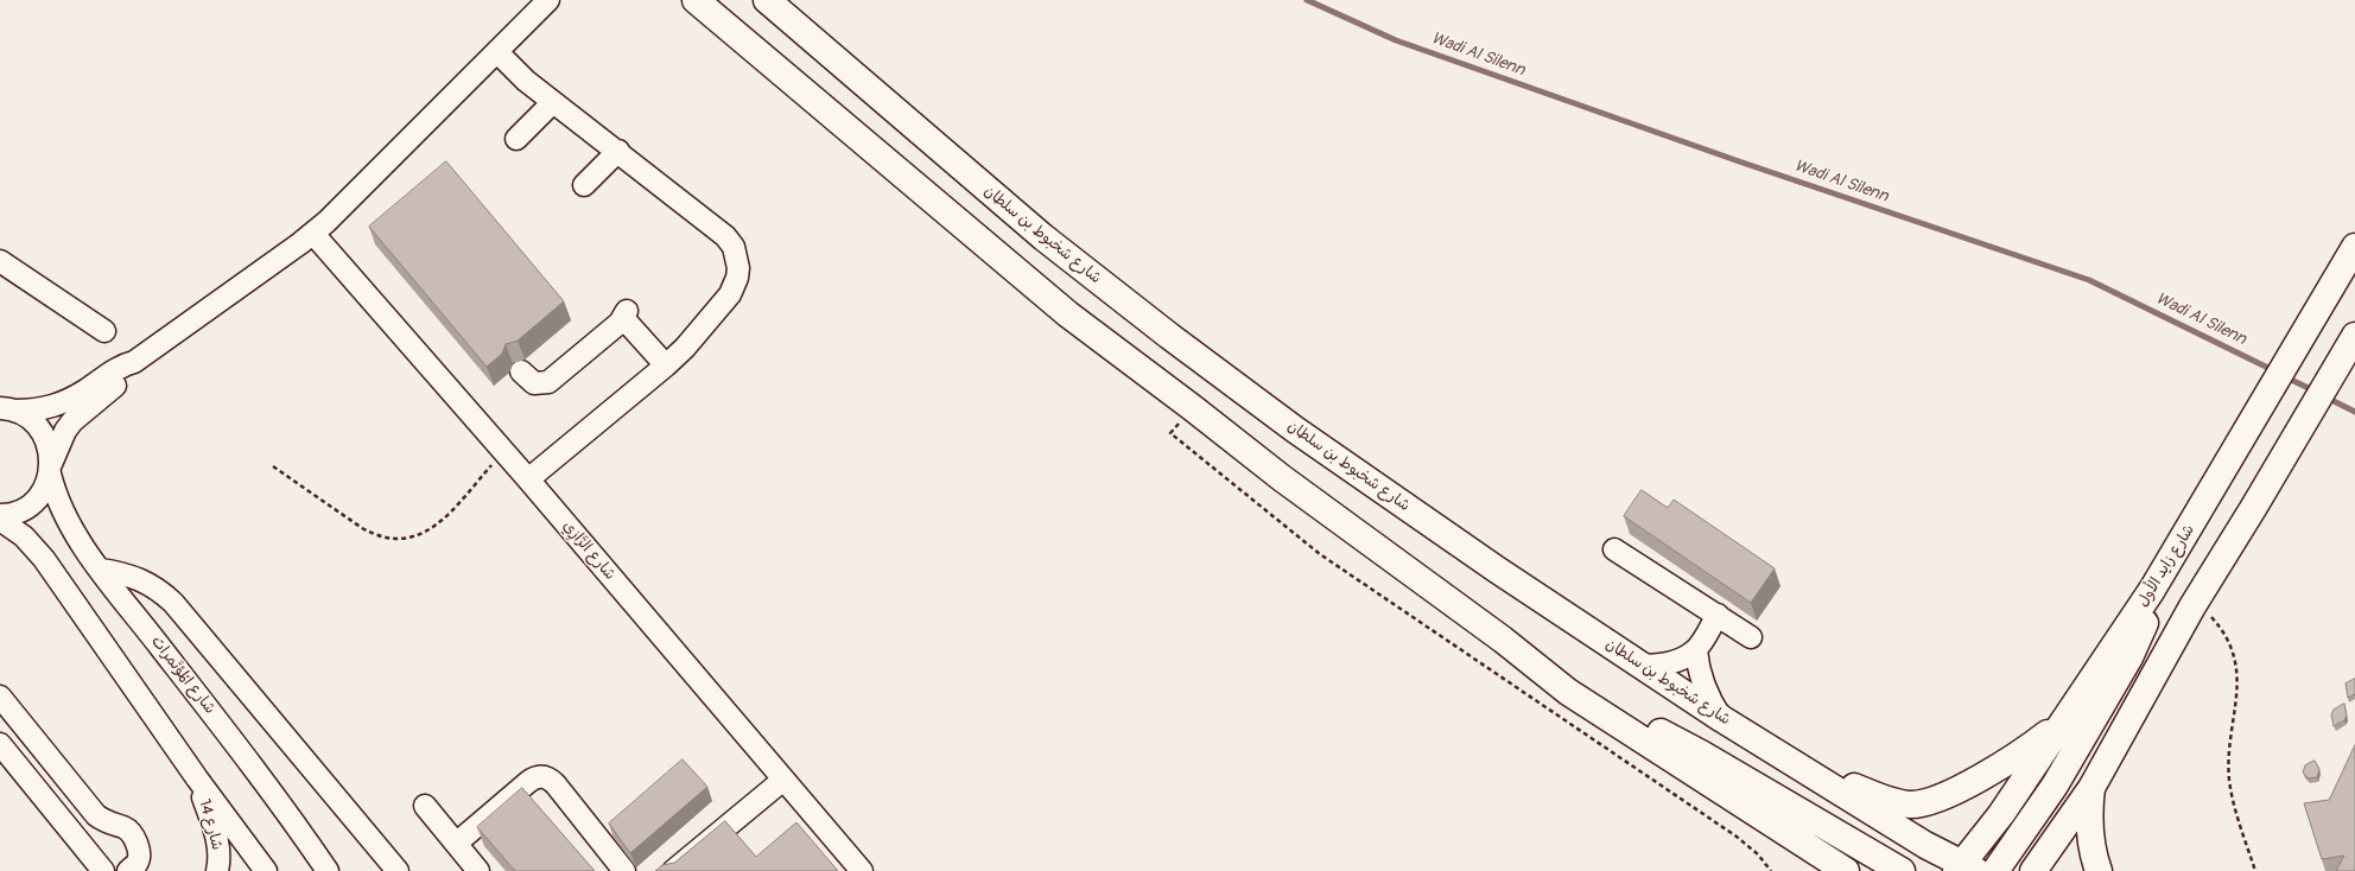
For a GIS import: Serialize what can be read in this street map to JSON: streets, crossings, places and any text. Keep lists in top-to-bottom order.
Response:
{
  "streets": {
    "main road": ["شارع شخبوط بن سلطان", "شارع زايد الأول"],
    "street": ["شارع الرَّازِي", "شارع المُؤتَمرات", "شارع 14"]
  },
  "crossings": [
    ["شارع شخبوط بن سلطان", "شارع زايد الأول"]
  ],
  "water": ["Wadi Al Silenn"]
}
